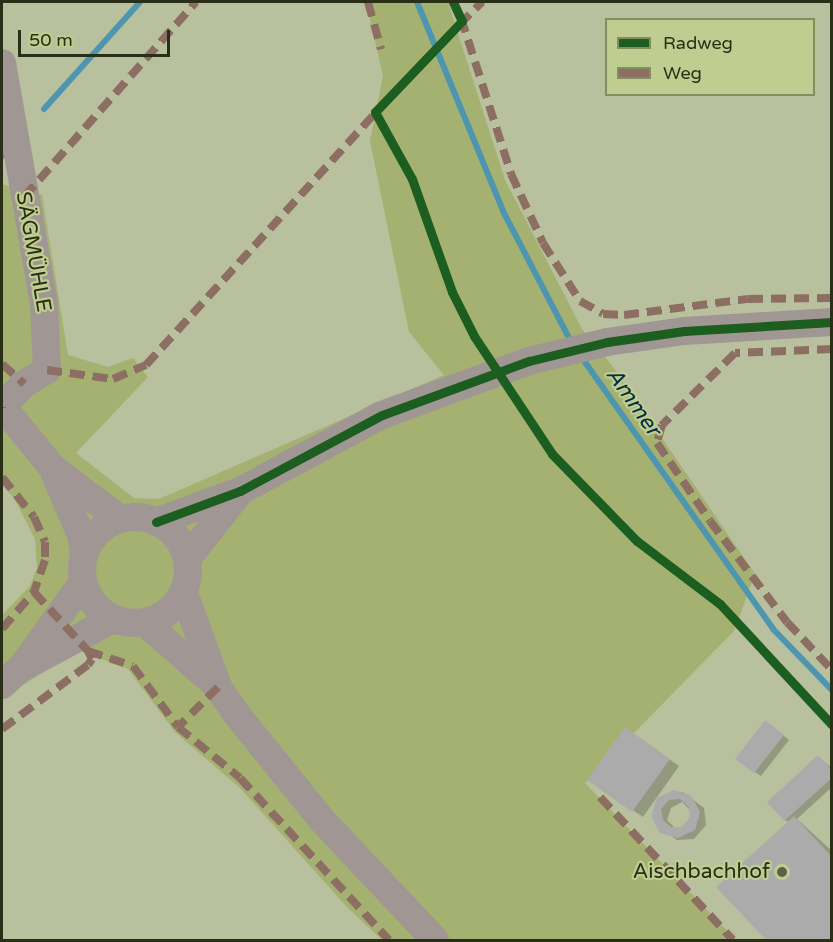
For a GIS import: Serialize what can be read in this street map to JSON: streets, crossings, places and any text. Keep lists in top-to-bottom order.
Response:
{
  "streets": {
    "street": ["SÄGMÜHLE"]
  },
  "water": ["Ammer"],
  "places": ["Aischbachhof"],
  "legend": ["Radweg", "Weg"],
  "scale_bar": "50 m"
}
